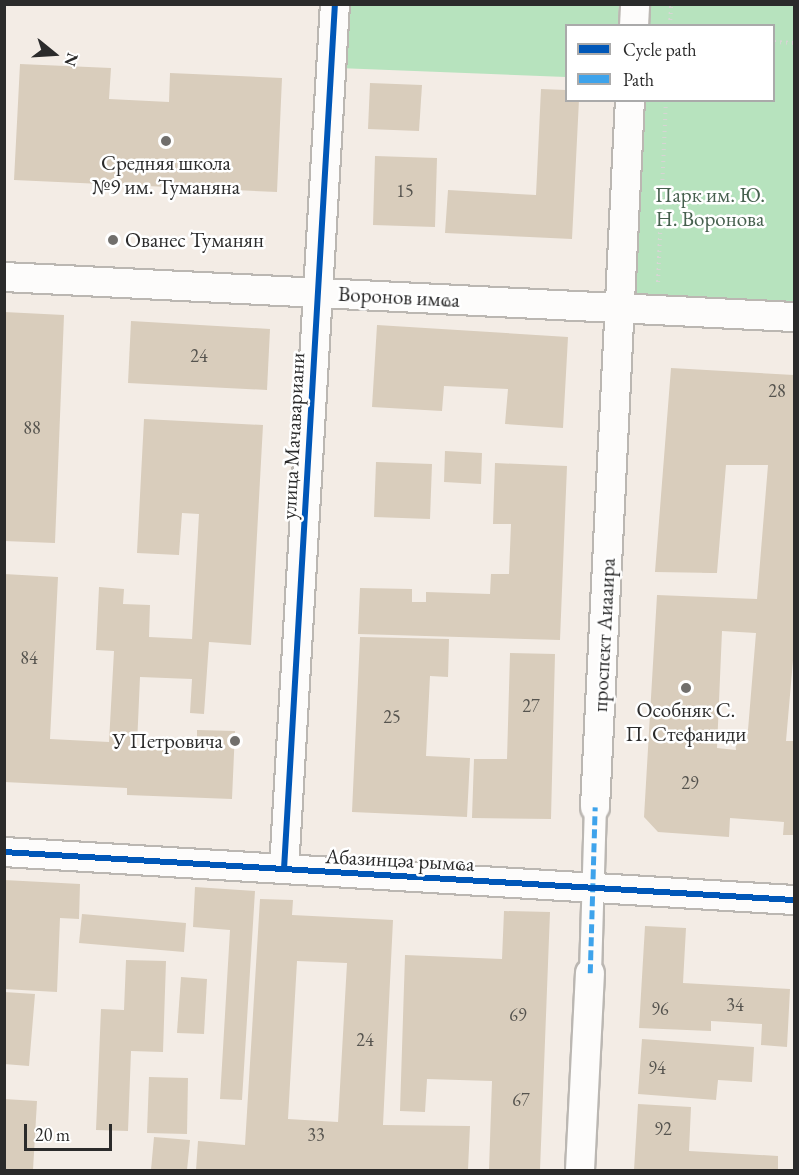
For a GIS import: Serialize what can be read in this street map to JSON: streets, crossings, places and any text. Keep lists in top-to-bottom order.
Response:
{
  "streets": {
    "street": [
      "Воронов имҩа",
      "улица Мачавариани",
      "проспект Аиааира",
      "Абазинцәа рымҩа"
    ]
  },
  "crossings": [
    ["Воронов имҩа", "улица Мачавариани"],
    ["Воронов имҩа", "проспект Аиааира"],
    ["улица Мачавариани", "Абазинцәа рымҩа"],
    ["проспект Аиааира", "Абазинцәа рымҩа"]
  ],
  "parks": ["Парк им. Ю. Н. Воронова"],
  "places": [
    "Средняя школа №9 им. Туманяна",
    "Ованес Туманян",
    "Особняк С. П. Стефаниди",
    "У Петровича"
  ],
  "house_numbers": [
    "15",
    "24",
    "28",
    "88",
    "84",
    "27",
    "25",
    "29",
    "34",
    "96",
    "69",
    "24",
    "94",
    "67",
    "92",
    "33"
  ],
  "legend": ["Cycle path", "Path"],
  "scale_bar": "20 m",
  "north": "right"
}
